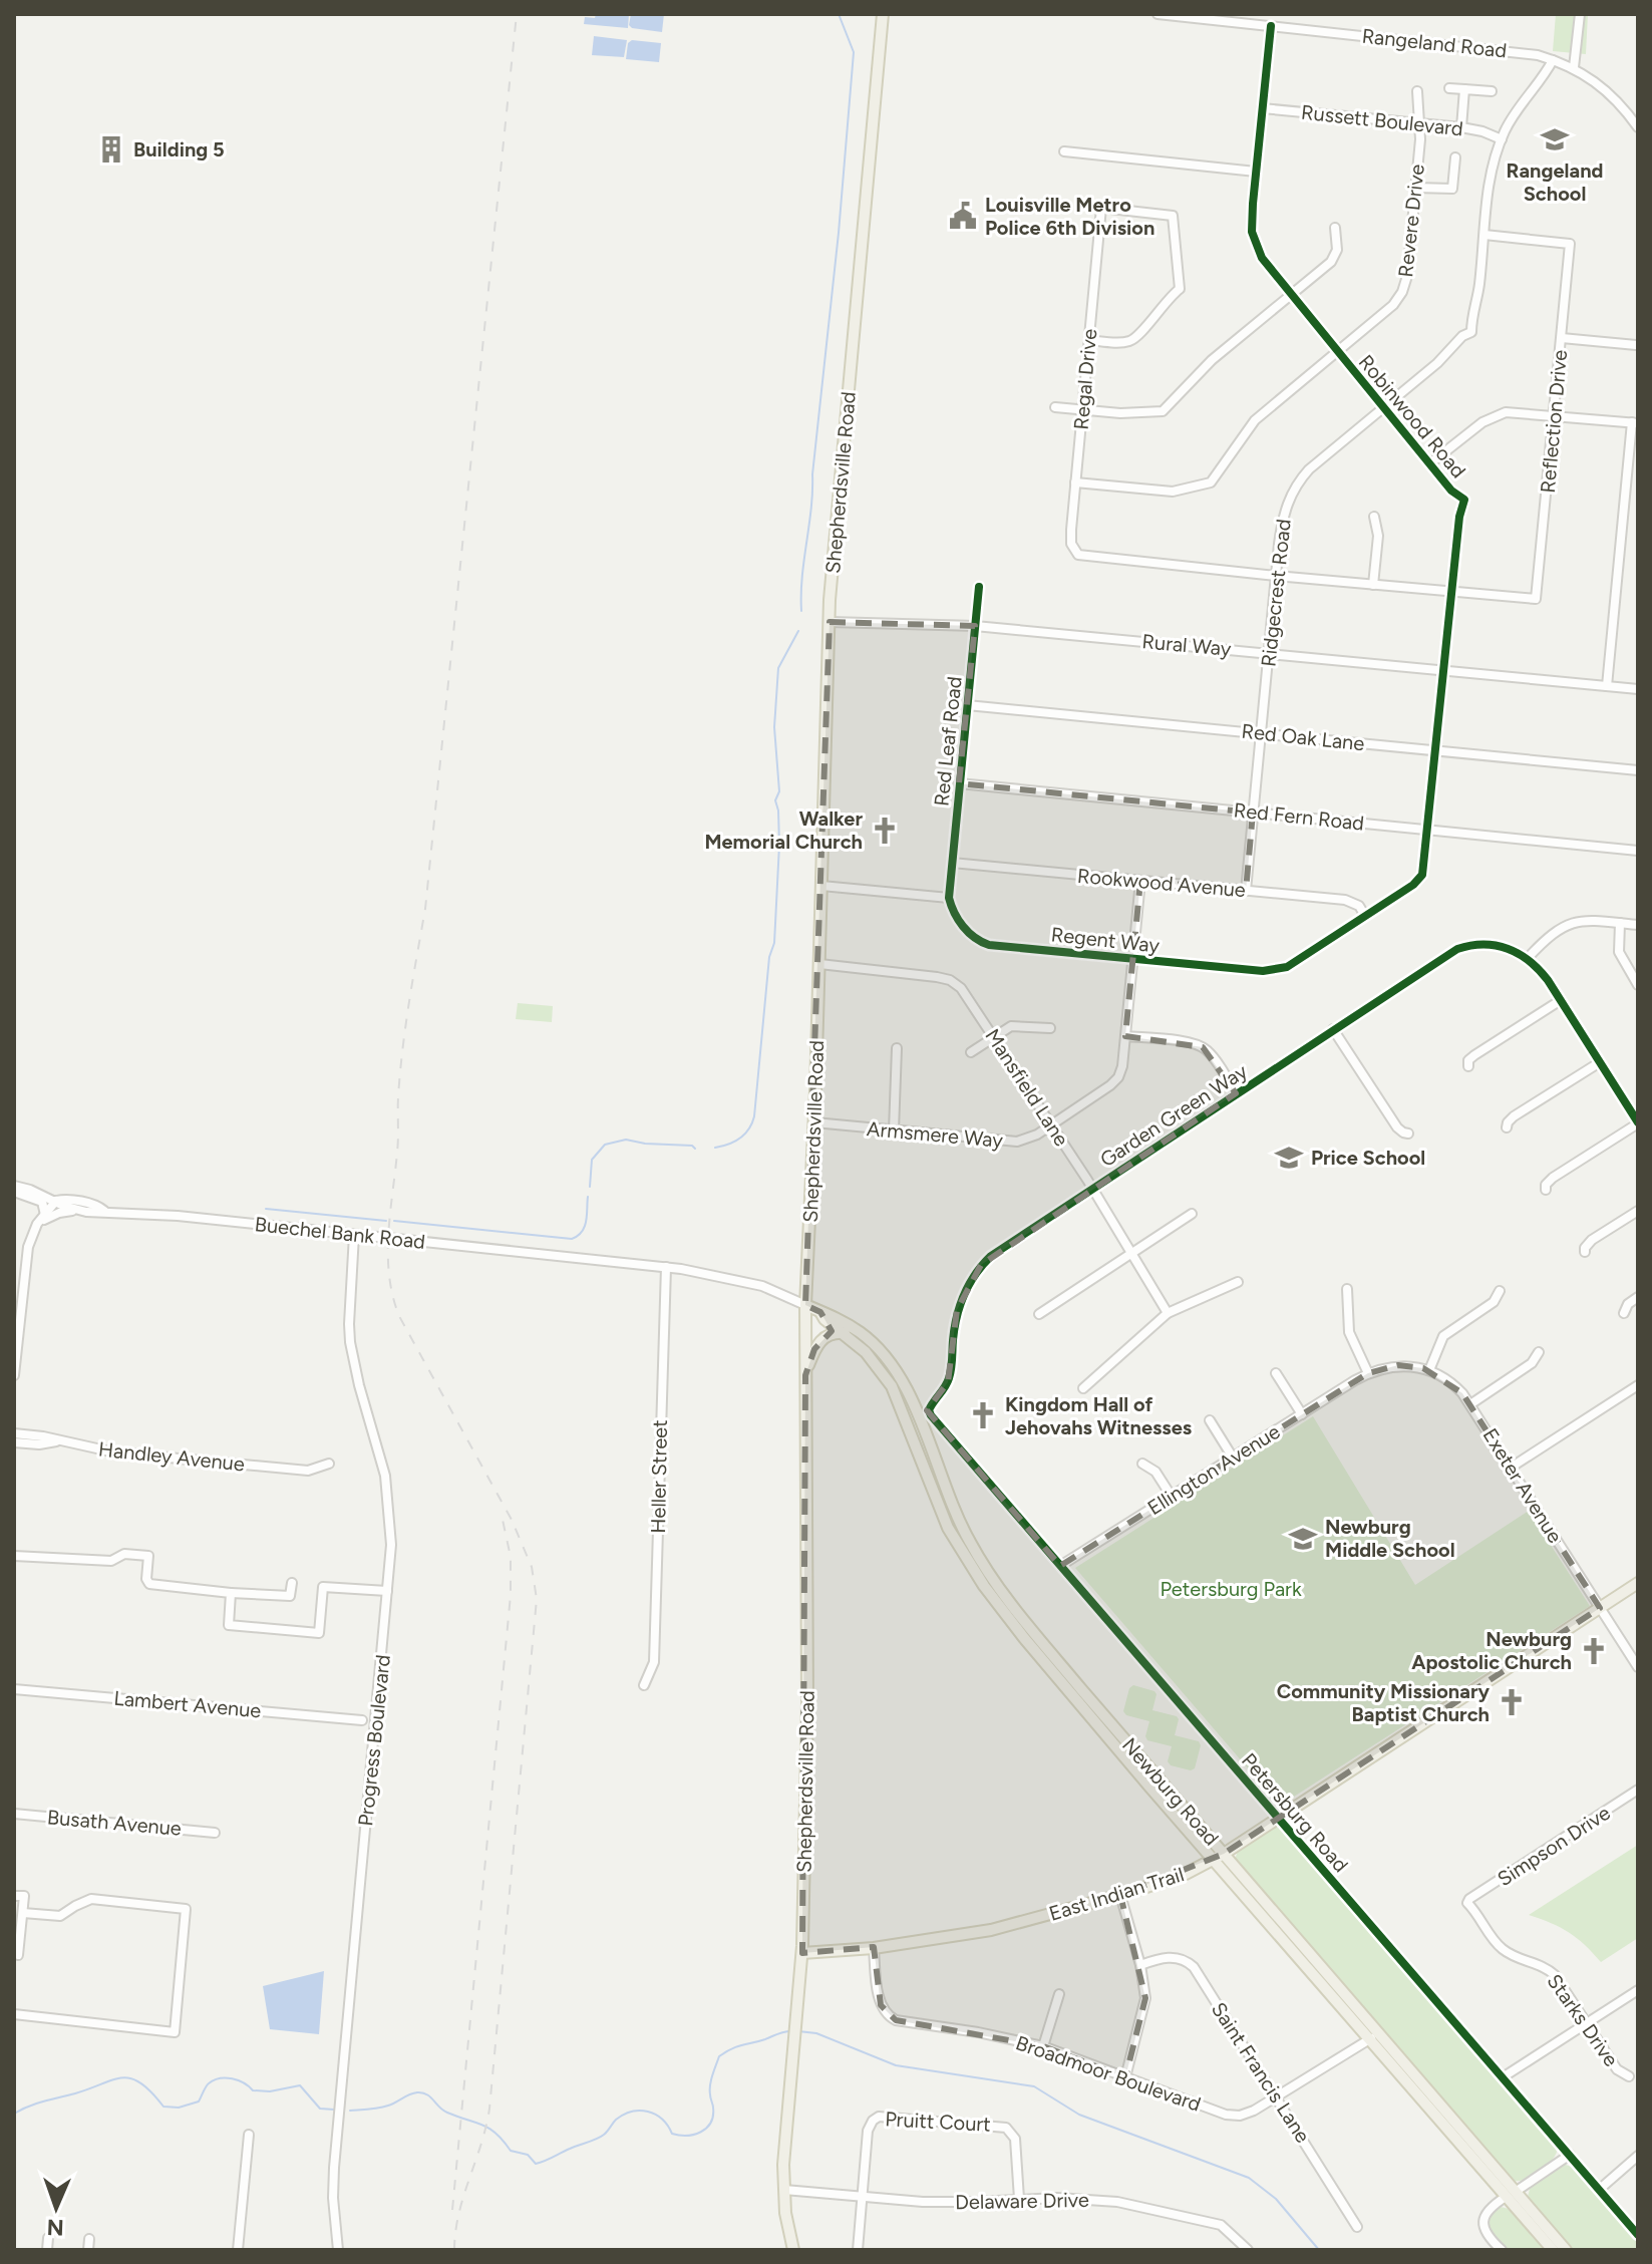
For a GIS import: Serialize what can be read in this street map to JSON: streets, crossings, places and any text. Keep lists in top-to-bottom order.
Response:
{
  "streets": {
    "main road": ["Shepherdsville Road", "Newburg Road", "East Indian Trail"],
    "street": [
      "Rangeland Road",
      "Russett Boulevard",
      "Revere Drive",
      "Regal Drive",
      "Robinwood Road",
      "Reflection Drive",
      "Ridgecrest Road",
      "Rural Way",
      "Red Oak Lane",
      "Red Leaf Road",
      "Red Fern Road",
      "Rookwood Avenue",
      "Regent Way",
      "Mansfield Lane",
      "Garden Green Way",
      "Armsmere Way",
      "Buechel Bank Road",
      "Handley Avenue",
      "Ellington Avenue",
      "Heller Street",
      "Exeter Avenue",
      "Lambert Avenue",
      "Progress Boulevard",
      "Petersburg Road",
      "Busath Avenue",
      "Simpson Drive",
      "Starks Drive",
      "Saint Francis Lane",
      "Broadmoor Boulevard",
      "Pruitt Court",
      "Delaware Drive"
    ]
  },
  "crossings": [
    ["Rangeland Road", "Robinwood Road"],
    ["Rangeland Road", "Ridgecrest Road"],
    ["Russett Boulevard", "Revere Drive"],
    ["Russett Boulevard", "Robinwood Road"],
    ["Russett Boulevard", "Ridgecrest Road"],
    ["Revere Drive", "Regal Drive"],
    ["Revere Drive", "Robinwood Road"],
    ["Regal Drive", "Ridgecrest Road"],
    ["Robinwood Road", "Reflection Drive"],
    ["Robinwood Road", "Ridgecrest Road"],
    ["Robinwood Road", "Rural Way"],
    ["Robinwood Road", "Red Oak Lane"],
    ["Robinwood Road", "Red Fern Road"],
    ["Robinwood Road", "Rookwood Avenue"],
    ["Robinwood Road", "Regent Way"],
    ["Reflection Drive", "Ridgecrest Road"],
    ["Shepherdsville Road", "Rural Way"],
    ["Shepherdsville Road", "Mansfield Lane"],
    ["Shepherdsville Road", "Armsmere Way"],
    ["Shepherdsville Road", "Buechel Bank Road"],
    ["Shepherdsville Road", "Newburg Road"],
    ["Shepherdsville Road", "East Indian Trail"],
    ["Shepherdsville Road", "Delaware Drive"],
    ["Ridgecrest Road", "Rural Way"],
    ["Ridgecrest Road", "Red Oak Lane"],
    ["Ridgecrest Road", "Red Fern Road"],
    ["Ridgecrest Road", "Rookwood Avenue"],
    ["Rural Way", "Red Leaf Road"],
    ["Red Oak Lane", "Red Leaf Road"],
    ["Red Leaf Road", "Red Fern Road"],
    ["Red Leaf Road", "Rookwood Avenue"],
    ["Red Leaf Road", "Regent Way"],
    ["Rookwood Avenue", "Armsmere Way"],
    ["Regent Way", "Armsmere Way"],
    ["Mansfield Lane", "Garden Green Way"],
    ["Mansfield Lane", "Armsmere Way"],
    ["Garden Green Way", "Petersburg Road"],
    ["Buechel Bank Road", "Heller Street"],
    ["Buechel Bank Road", "Progress Boulevard"],
    ["Buechel Bank Road", "Newburg Road"],
    ["Ellington Avenue", "Petersburg Road"],
    ["Exeter Avenue", "East Indian Trail"],
    ["Newburg Road", "East Indian Trail"],
    ["Newburg Road", "Broadmoor Boulevard"],
    ["Petersburg Road", "East Indian Trail"],
    ["Simpson Drive", "Starks Drive"],
    ["East Indian Trail", "Broadmoor Boulevard"],
    ["Saint Francis Lane", "Broadmoor Boulevard"],
    ["Pruitt Court", "Delaware Drive"]
  ],
  "parks": ["Petersburg Park"],
  "places": {
    "school or university": ["Rangeland School", "Price School", "Newburg Middle School"],
    "building": ["Building 5"],
    "public building": ["Louisville Metro Police 6th Division"],
    "church": [
      "Walker Memorial Church",
      "Kingdom Hall of Jehovahs Witnesses",
      "Newburg Apostolic Church",
      "Community Missionary Baptist Church"
    ]
  },
  "north": "bottom"
}
